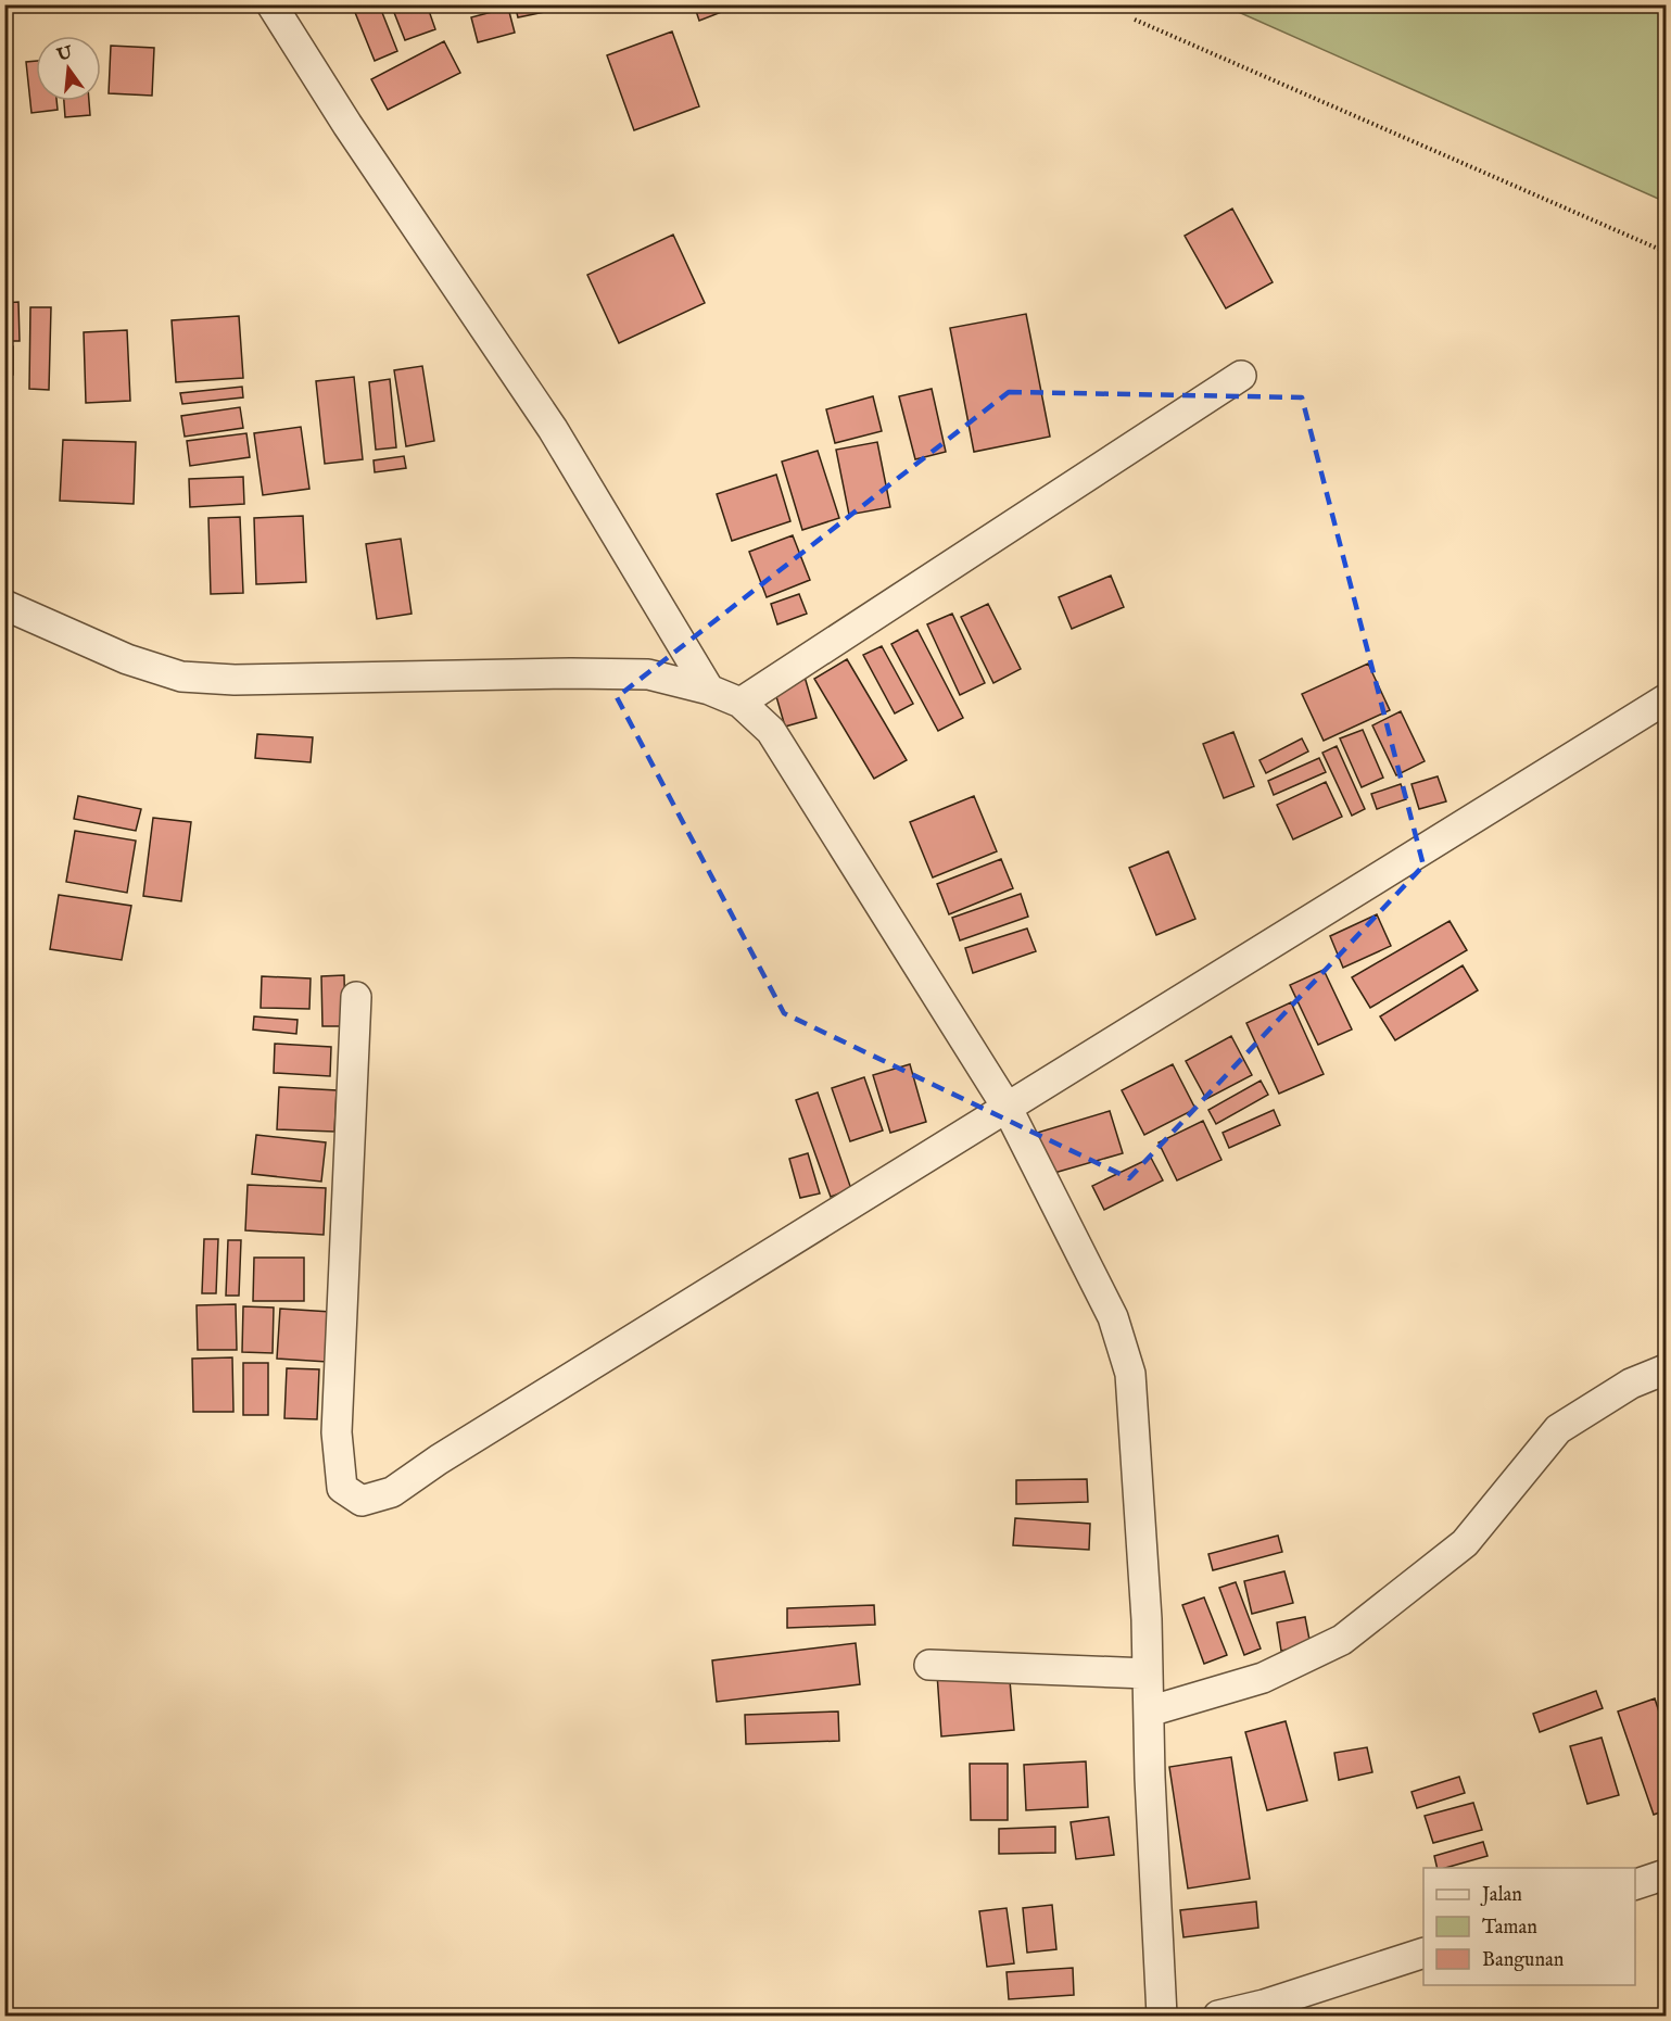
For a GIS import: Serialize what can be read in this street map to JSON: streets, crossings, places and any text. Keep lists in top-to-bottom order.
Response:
{
  "legend": ["Jalan", "Taman", "Bangunan"],
  "north": "top"
}
